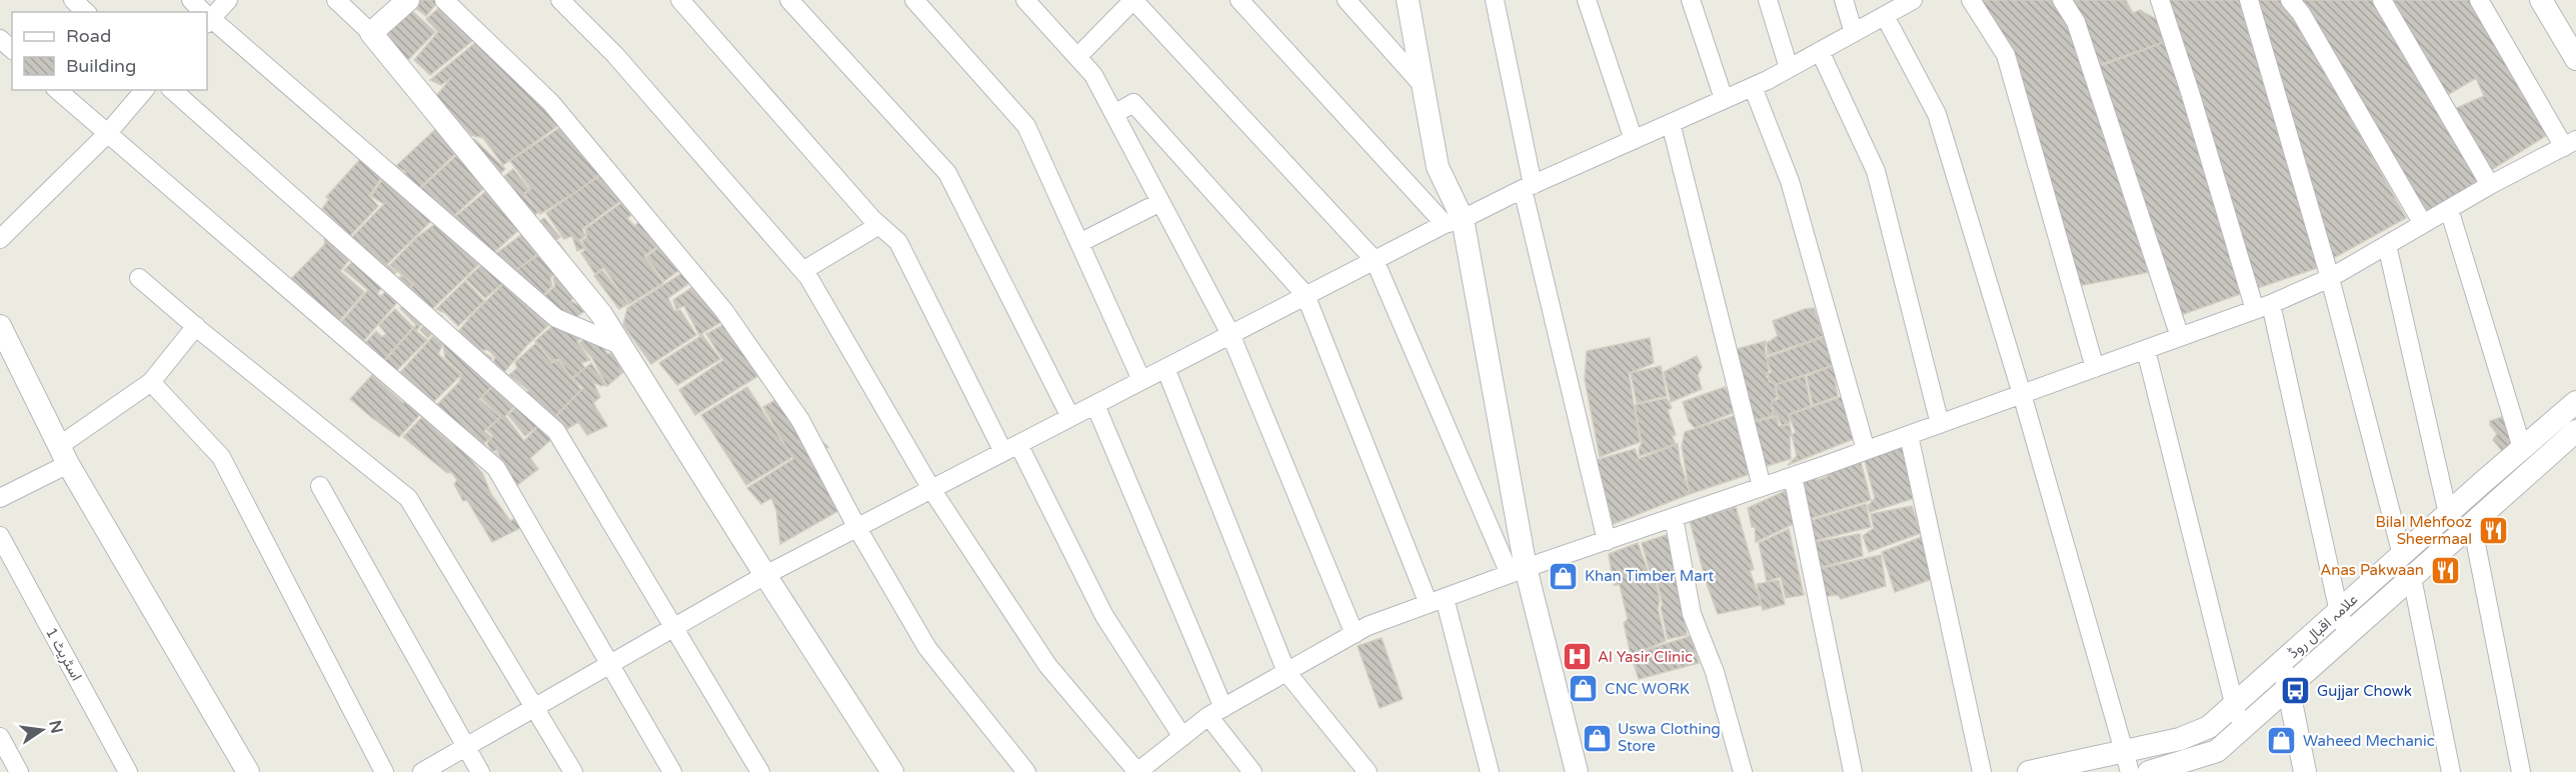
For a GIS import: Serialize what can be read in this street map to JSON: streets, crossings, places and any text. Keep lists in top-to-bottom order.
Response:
{
  "streets": {
    "street": ["علامہ اقبال روڈ", "اسٹریٹ 1"]
  },
  "places": {
    "restaurant": ["Bilal Mehfooz Sheermaal", "Anas Pakwaan"],
    "shop": [
      "Khan Timber Mart",
      "CNC WORK",
      "Uswa Clothing Store",
      "Waheed Mechanic"
    ],
    "hospital": ["Al Yasir Clinic"],
    "bus stop": ["Gujjar Chowk"]
  },
  "legend": ["Road", "Building"],
  "north": "right"
}
